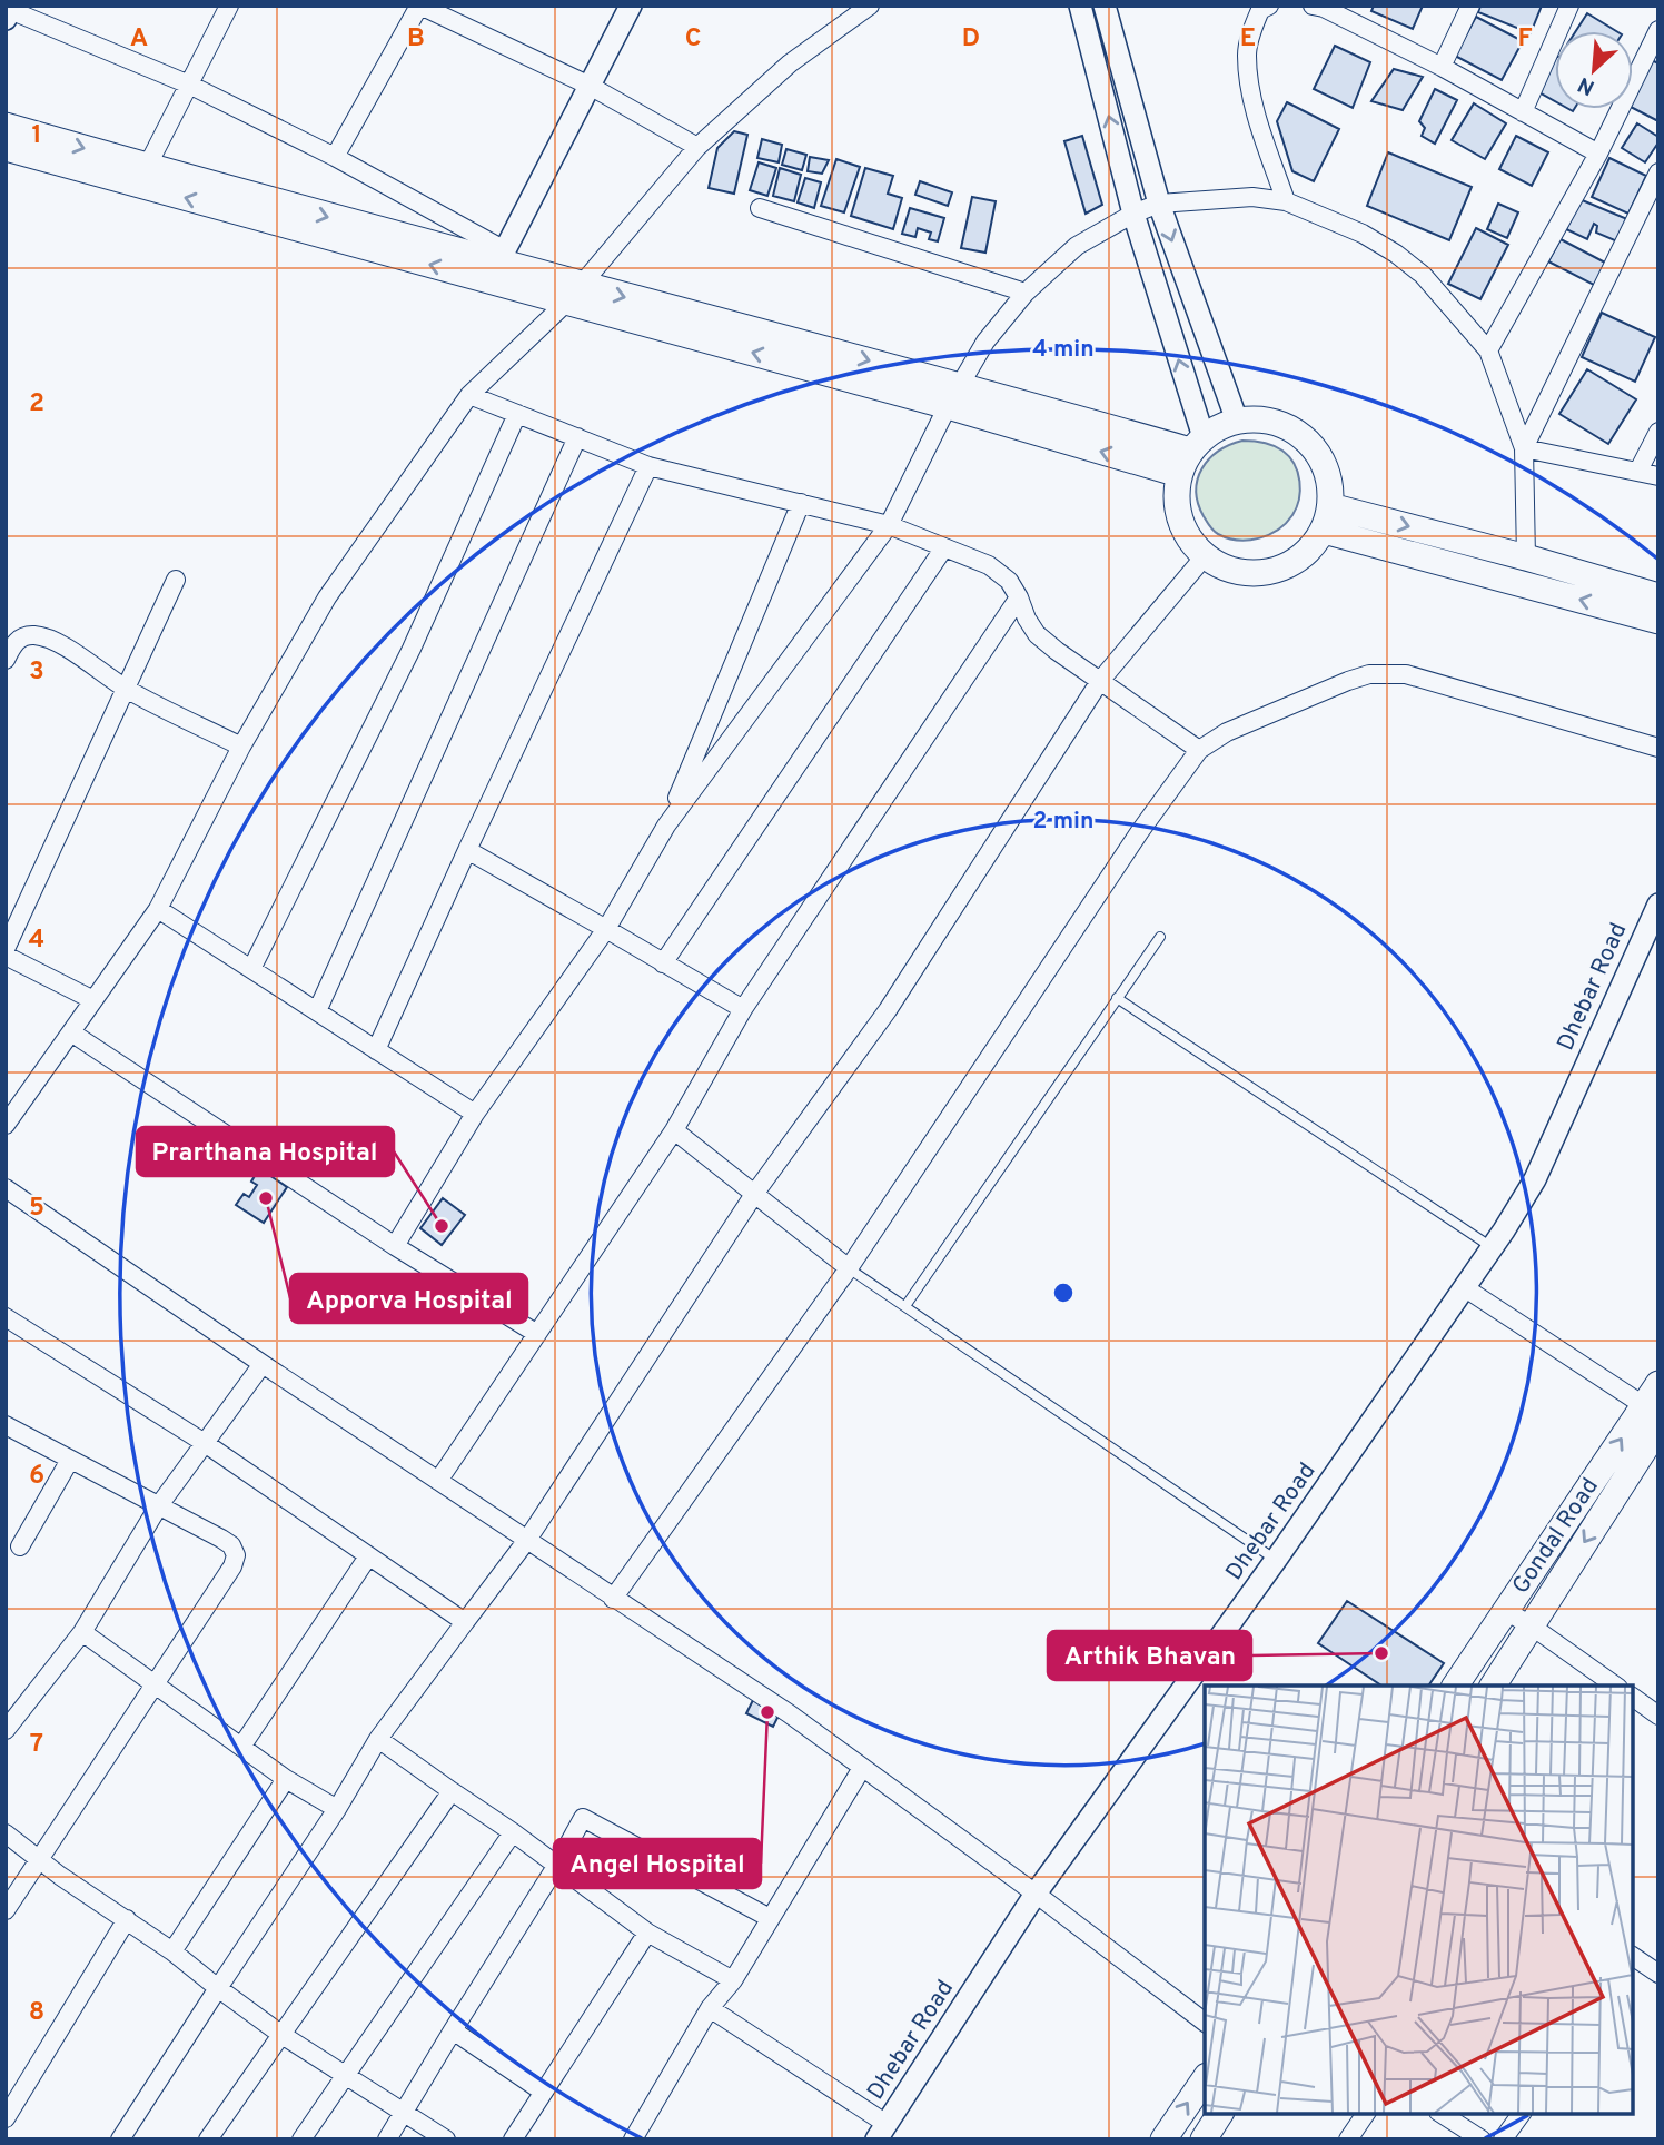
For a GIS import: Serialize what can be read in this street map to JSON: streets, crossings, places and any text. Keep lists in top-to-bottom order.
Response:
{
  "streets": {
    "main road": ["Gondal Road"],
    "street": ["Dhebar Road"]
  },
  "places": [
    "Apporva Hospital",
    "Prarthana Hospital",
    "Arthik Bhavan",
    "Angel Hospital"
  ],
  "north": "bottom left",
  "grid": {
    "columns": [
      "A",
      "B",
      "C",
      "D",
      "E",
      "F"
    ],
    "rows": [
      "1",
      "2",
      "3",
      "4",
      "5",
      "6",
      "7",
      "8"
    ]
  },
  "rings": ["4 min", "2 min"]
}
